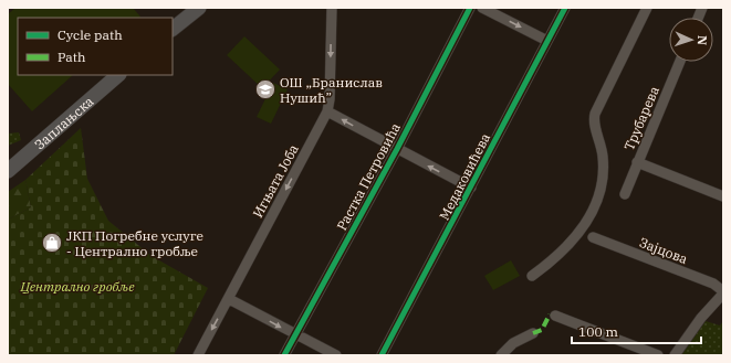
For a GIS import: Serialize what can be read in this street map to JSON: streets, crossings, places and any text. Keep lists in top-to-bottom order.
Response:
{
  "streets": {
    "main road": ["Заплањска"],
    "street": [
      "Трубарева",
      "Растка Петровића",
      "Медаковићева",
      "Игњата Јоба",
      "Зајцова"
    ]
  },
  "one_way": ["Игњата Јоба"],
  "parks": ["Централно гробље"],
  "places": {
    "school or university": ["ОШ „Бранислав Нушић”"],
    "shop": ["ЈКП Погребне услуге - Централно гробље"]
  },
  "legend": ["Cycle path", "Path"],
  "scale_bar": "100 m",
  "north": "right"
}
